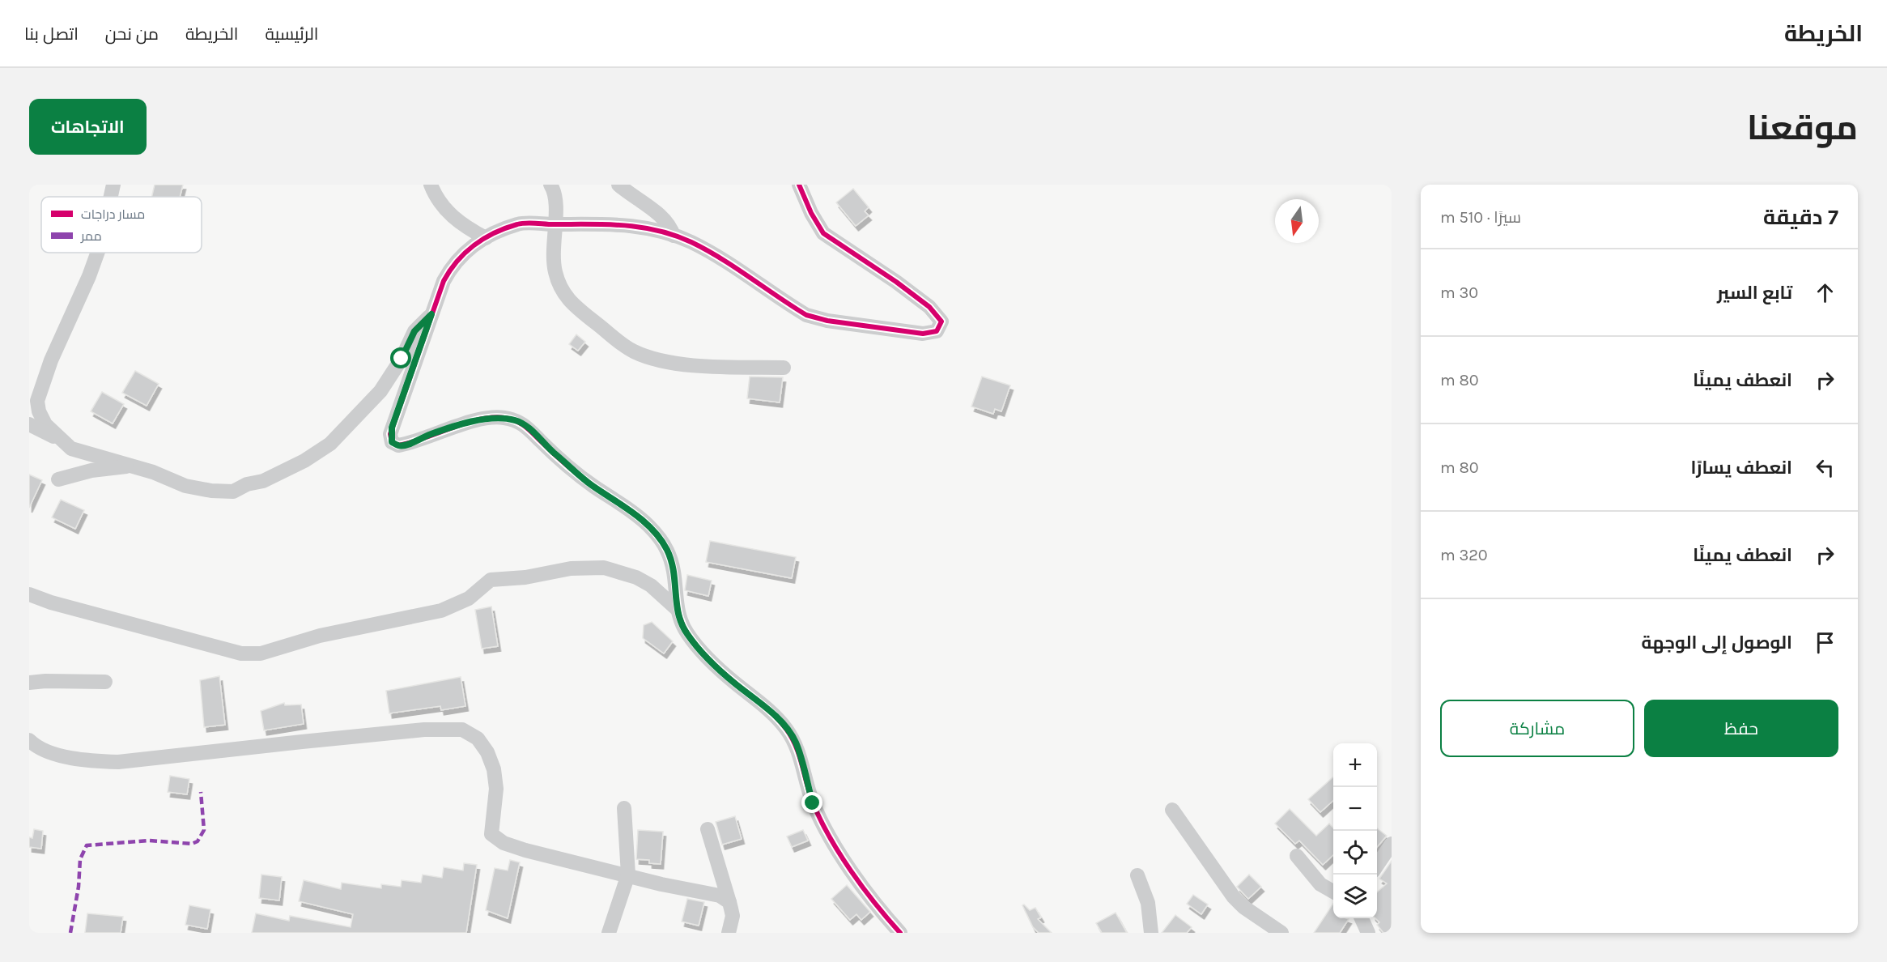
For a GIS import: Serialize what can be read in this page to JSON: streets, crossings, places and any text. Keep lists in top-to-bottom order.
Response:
{
  "legend": ["مسار دراجات", "ممر"],
  "north": "bottom",
  "page": {
    "header": "الخريطة",
    "nav": [
      "الرئيسية",
      "الخريطة",
      "من نحن",
      "اتصل بنا"
    ],
    "title": "موقعنا",
    "buttons": [
      "الاتجاهات",
      ["حفظ", "مشاركة"]
    ],
    "heading": ["7 دقيقة", "سيرًا · 510 m"],
    "list": [
      ["تابع السير", "30 m"],
      ["انعطف يمينًا", "80 m"],
      ["انعطف يسارًا", "80 m"],
      ["انعطف يمينًا", "320 m"],
      "الوصول إلى الوجهة"
    ],
    "map_buttons": ["+", "−"]
  }
}
